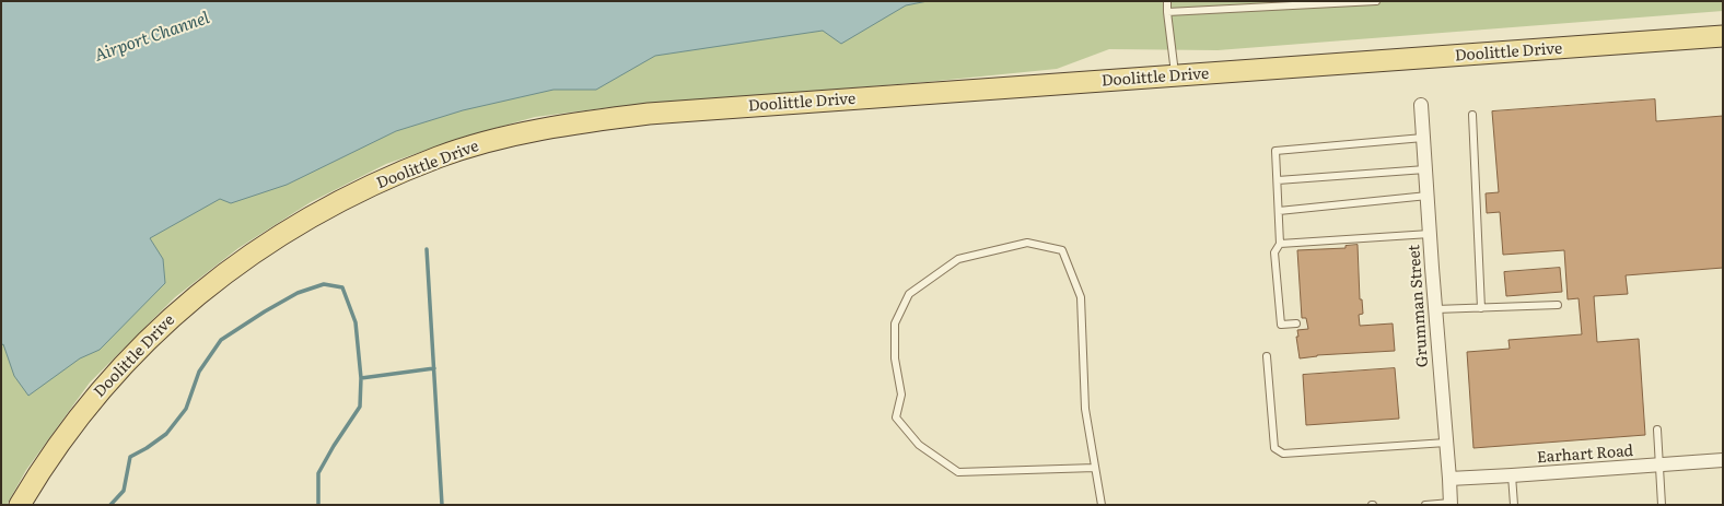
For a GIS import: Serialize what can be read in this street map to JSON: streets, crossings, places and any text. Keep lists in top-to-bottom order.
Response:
{
  "streets": {
    "main road": ["Doolittle Drive"],
    "street": ["Grumman Street", "Earhart Road"]
  },
  "crossings": [
    ["Grumman Street", "Earhart Road"]
  ],
  "water": ["Airport Channel"]
}
